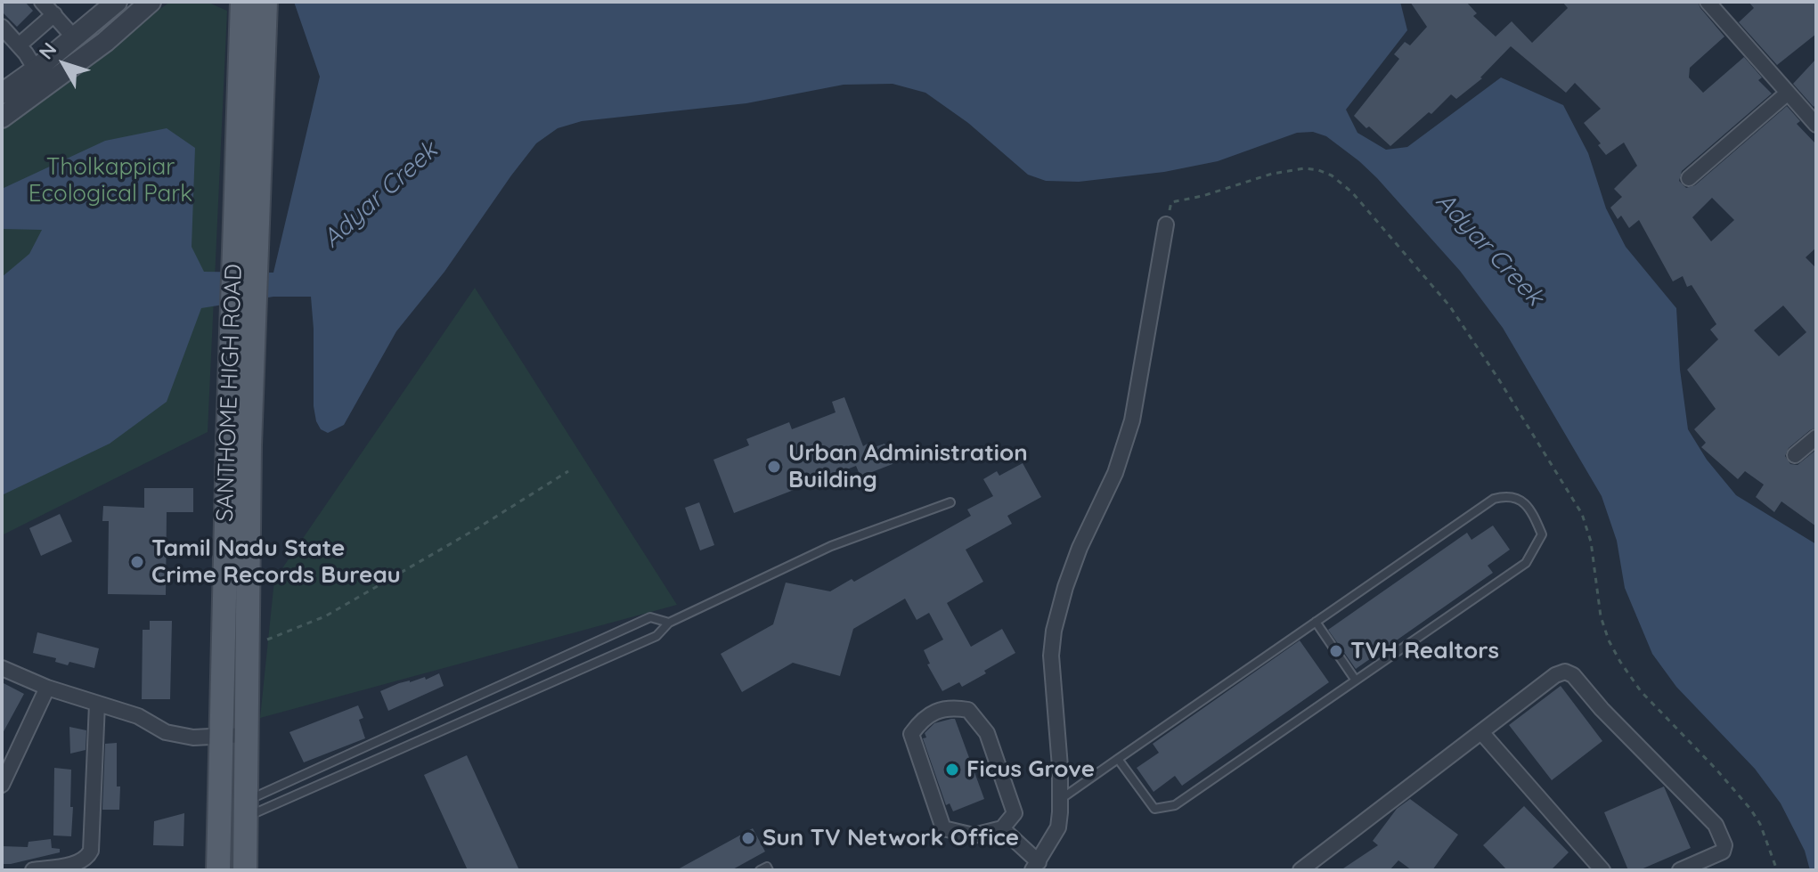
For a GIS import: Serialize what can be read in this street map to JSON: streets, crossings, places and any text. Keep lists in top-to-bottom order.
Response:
{
  "streets": {
    "main road": ["SANTHOME HIGH ROAD"]
  },
  "water": ["Adyar Creek"],
  "parks": ["Tholkappiar Ecological Park"],
  "places": [
    "Urban Administration Building",
    "Tamil Nadu State Crime Records Bureau",
    "TVH Realtors",
    "Ficus Grove",
    "Sun TV Network Office"
  ],
  "north": "top left"
}
